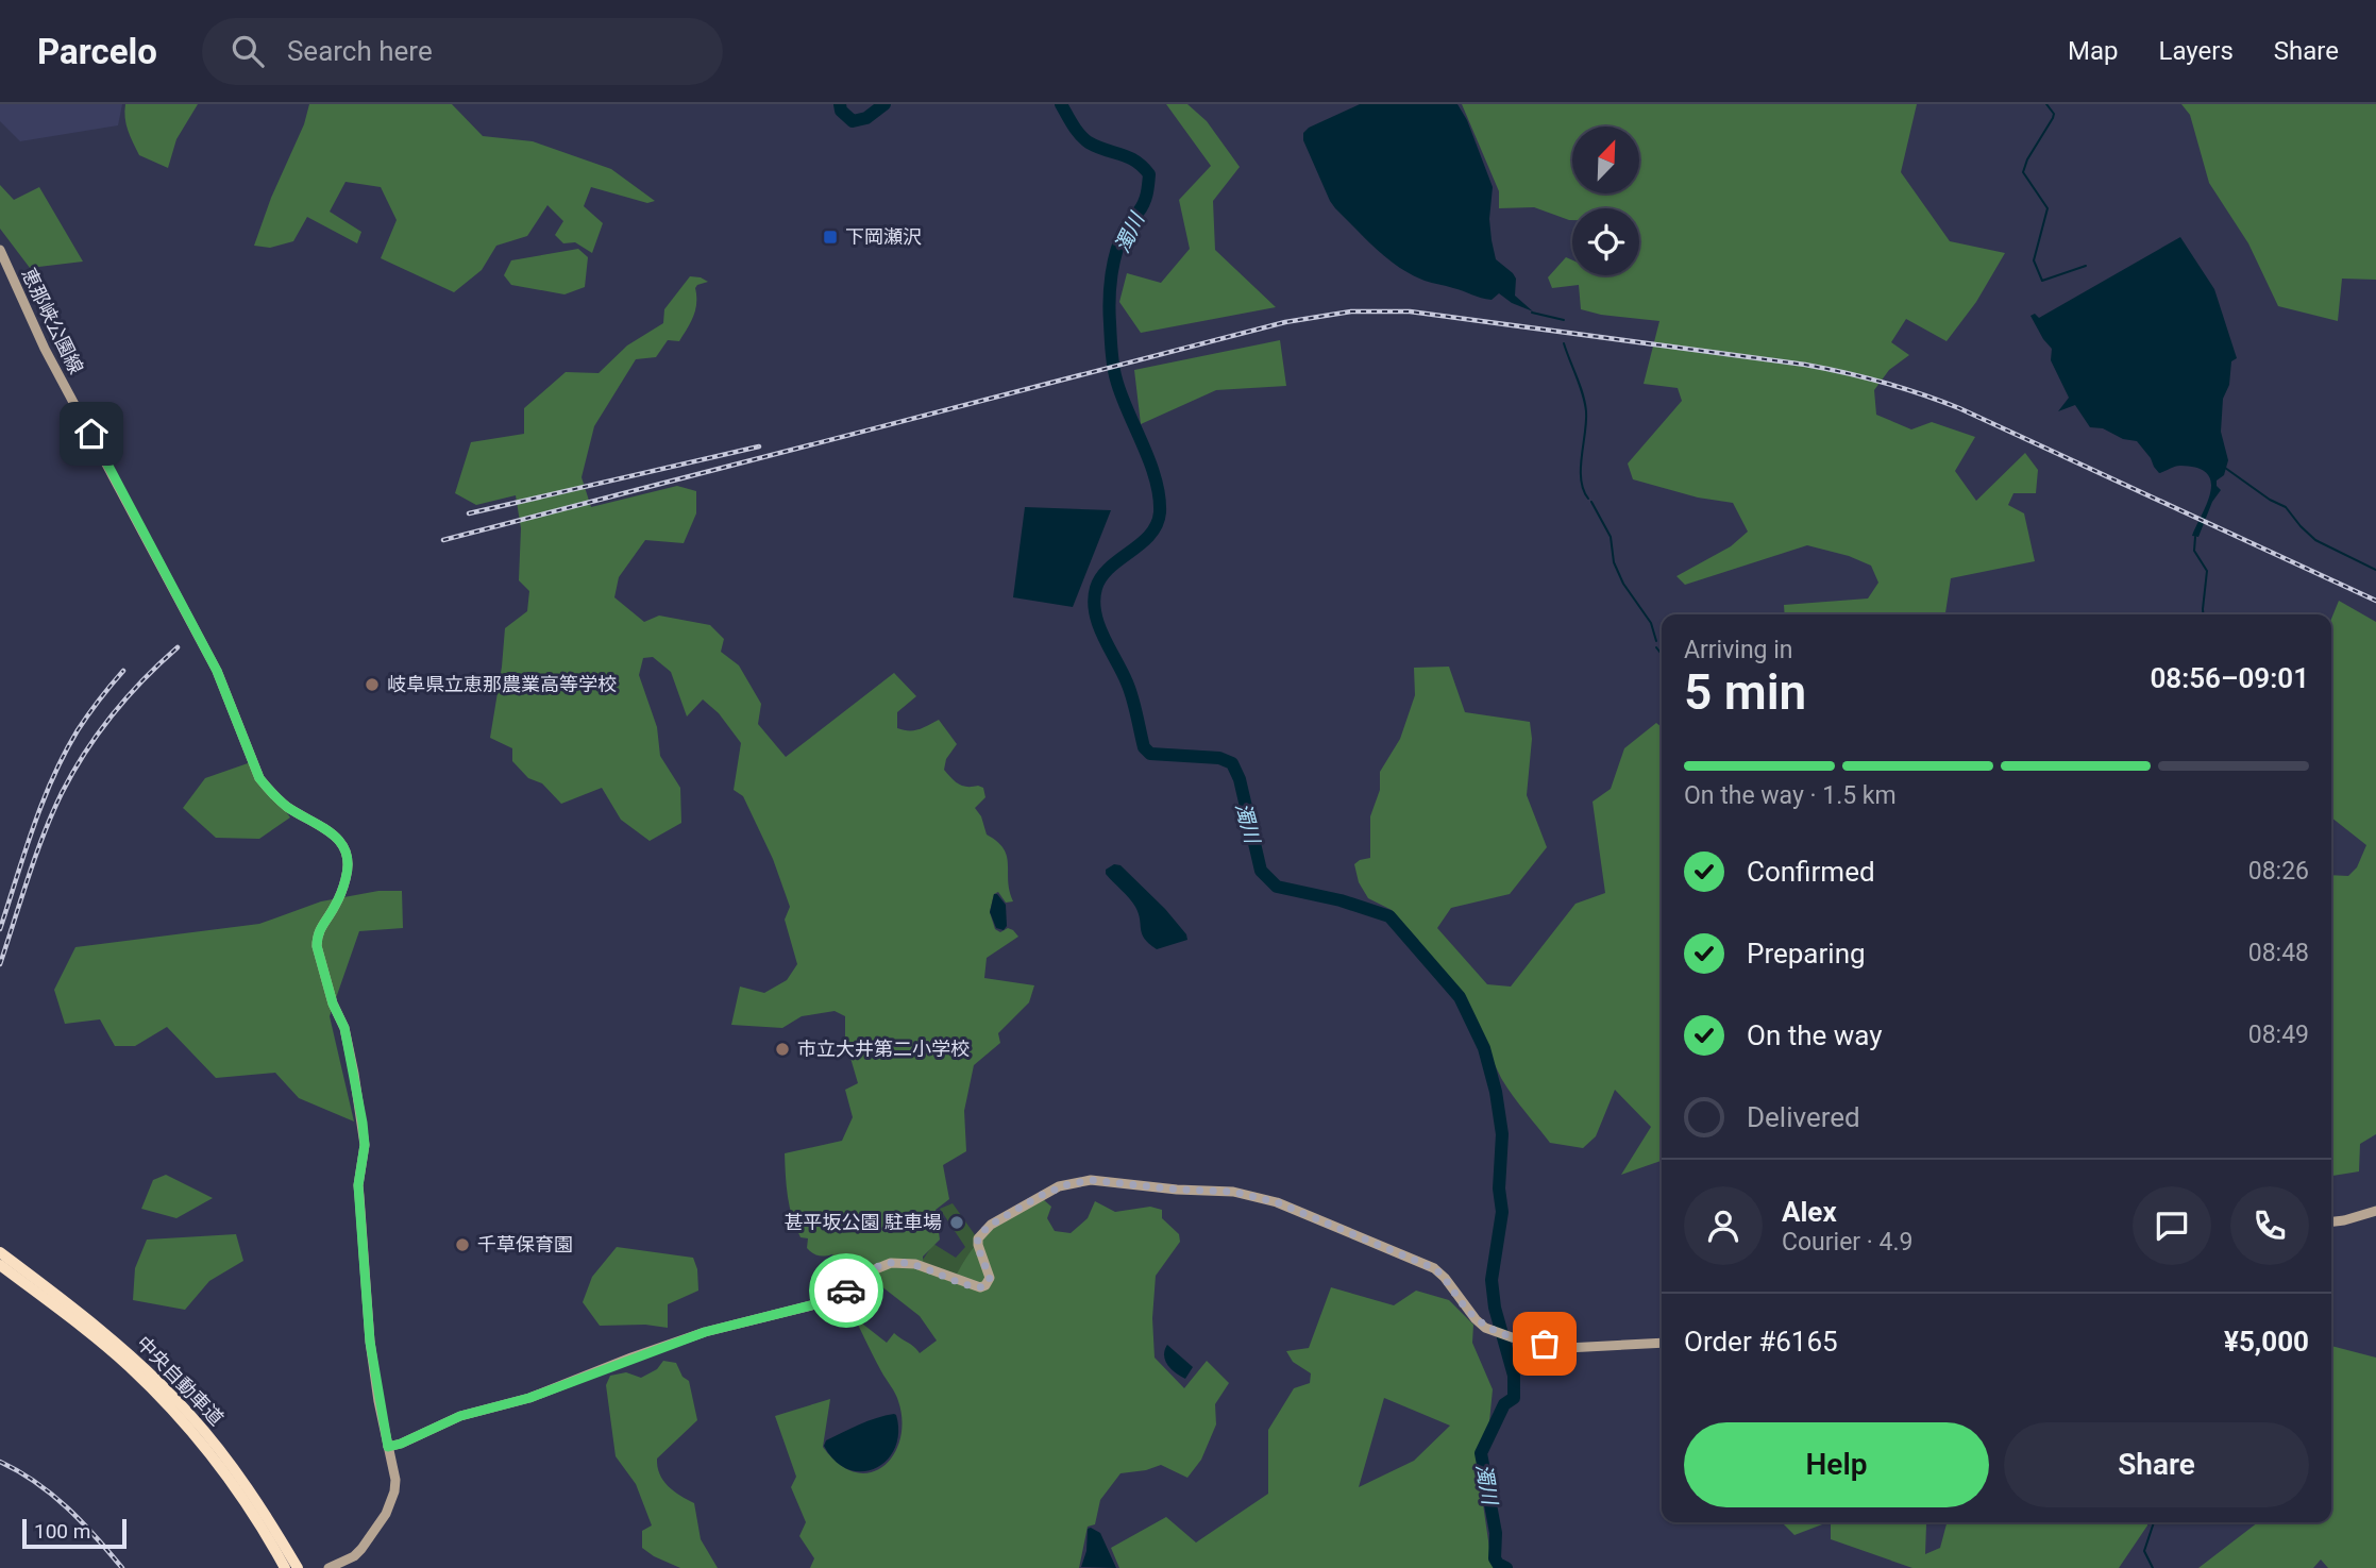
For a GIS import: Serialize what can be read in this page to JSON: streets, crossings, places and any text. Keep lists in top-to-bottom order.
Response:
{
  "streets": {
    "highway": ["中央自動車道"],
    "main road": ["恵那峡公園線"]
  },
  "water": ["濁川"],
  "places": {
    "transit": ["下岡瀬沢"],
    "other": [
      "岐阜県立恵那農業高等学校",
      "市立大井第二小学校",
      "甚平坂公園 駐車場",
      "千草保育園"
    ]
  },
  "scale_bar": "100 m",
  "north": "top right",
  "page": {
    "header": "Parcelo",
    "search": "Search here",
    "nav": ["Map", "Layers", "Share"],
    "heading": ["5 min", "Arriving in", "08:56–09:01"],
    "panel": [
      "Alex",
      "Courier · 4.9",
      "Order #6165",
      "¥5,000"
    ],
    "bar": "On the way · 1.5 km",
    "list": [
      ["Confirmed", "08:26"],
      ["Preparing", "08:48"],
      ["On the way", "08:49"],
      "Delivered"
    ],
    "buttons": ["Help", "Share"],
    "scale": "100 m"
  }
}
